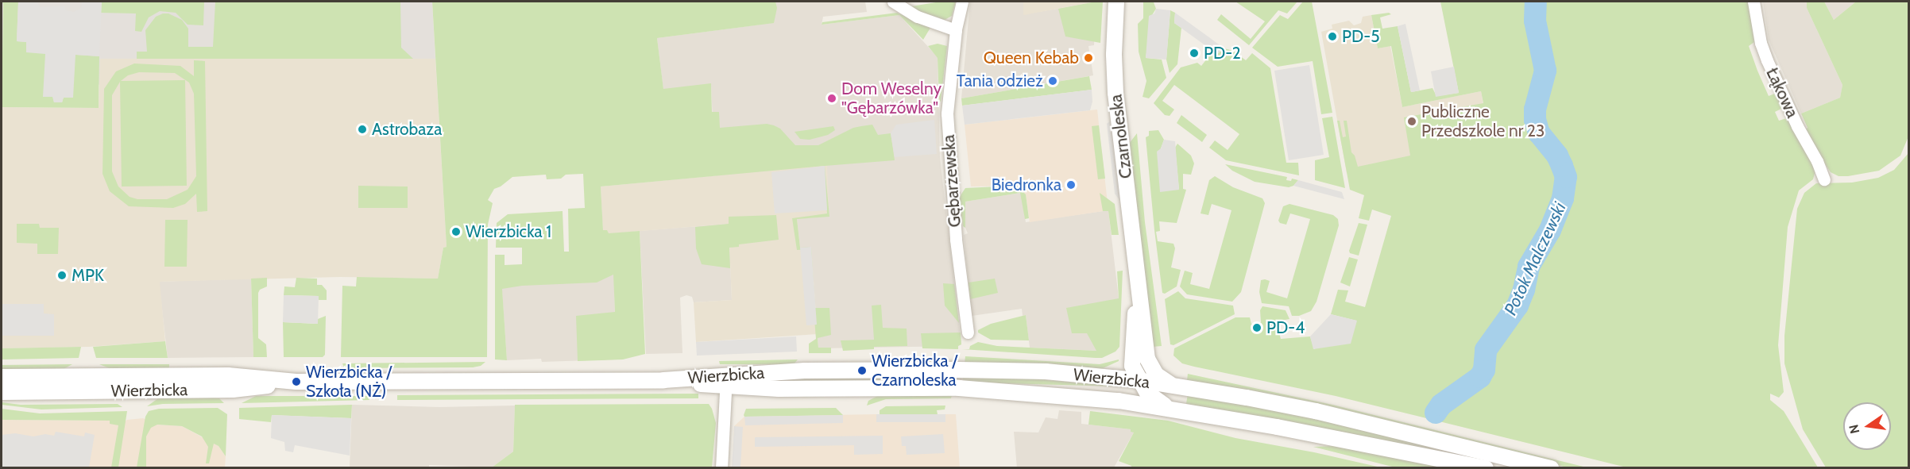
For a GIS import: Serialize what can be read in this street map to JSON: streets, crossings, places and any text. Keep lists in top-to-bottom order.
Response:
{
  "streets": {
    "street": [
      "Łąkowa",
      "Czarnoleska",
      "Gębarzewska",
      "Wierzbicka"
    ]
  },
  "crossings": [
    ["Czarnoleska", "Wierzbicka"]
  ],
  "water": ["Potok Malczewski"],
  "places": [
    "PD-5",
    "PD-2",
    "Queen Kebab",
    "Tania odzież",
    "Dom Weselny \"Gębarzówka\"",
    "Publiczne Przedszkole nr 23",
    "Astrobaza",
    "Biedronka",
    "Wierzbicka 1",
    "MPK",
    "PD-4",
    "Wierzbicka / Czarnoleska",
    "Wierzbicka / Szkoła (NŻ)"
  ],
  "north": "left"
}
